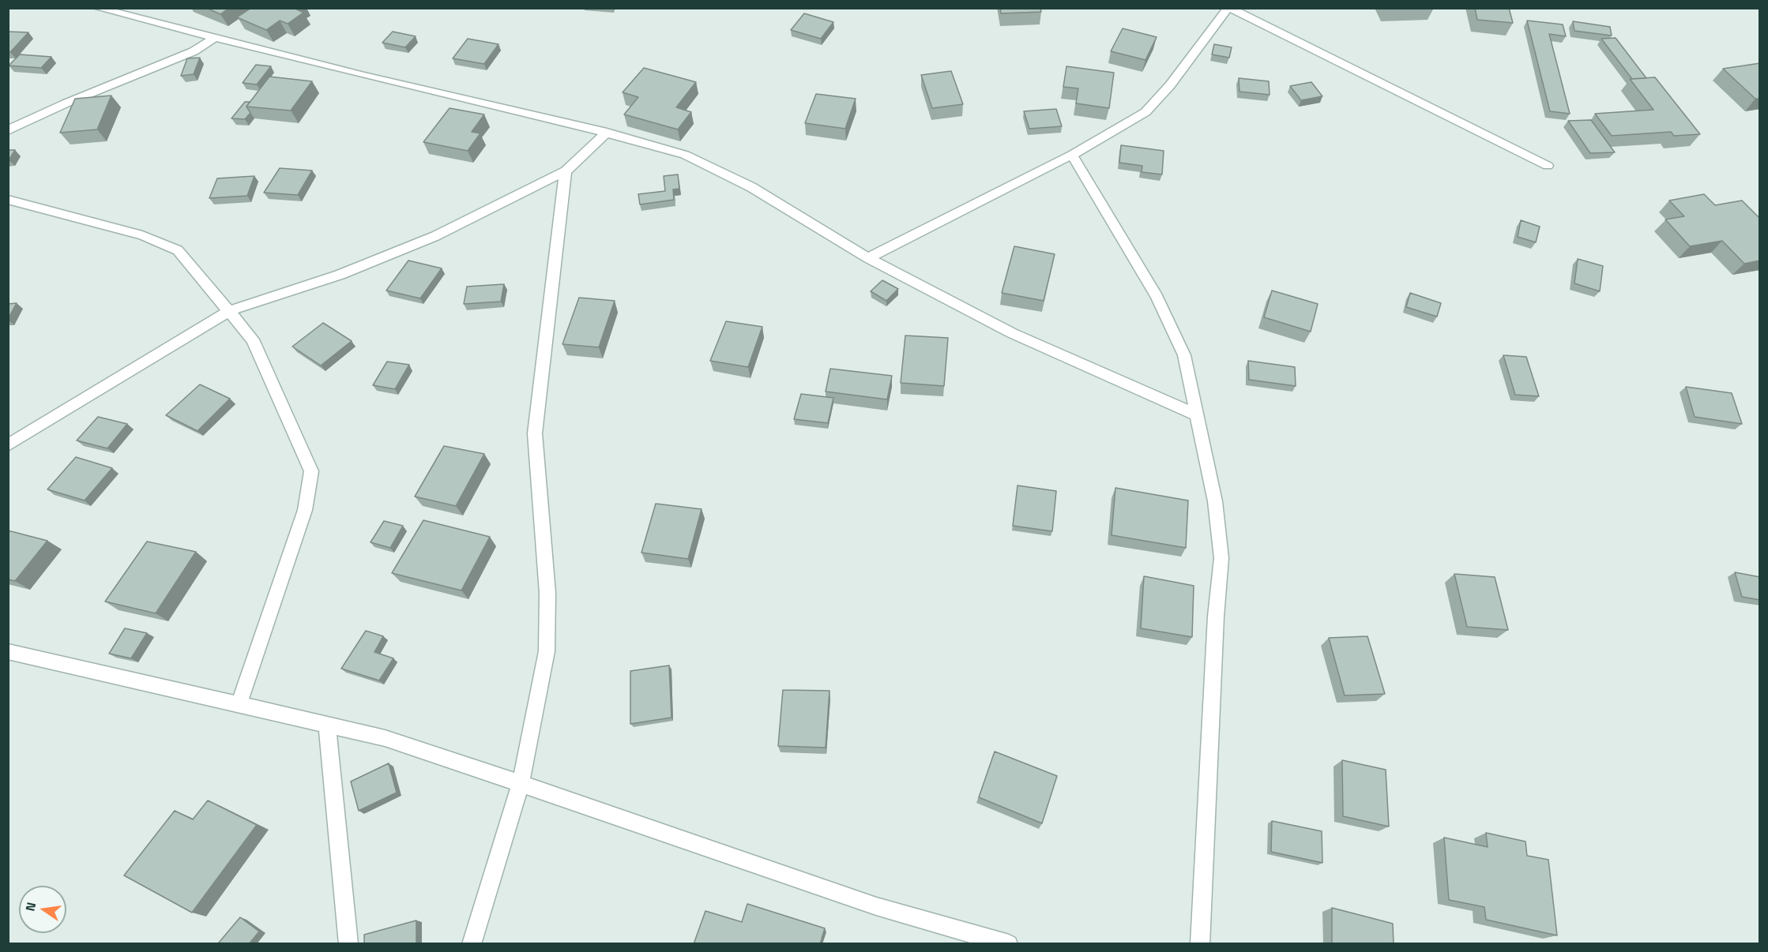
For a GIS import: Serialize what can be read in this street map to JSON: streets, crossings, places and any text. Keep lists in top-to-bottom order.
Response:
{
  "north": "left"
}
